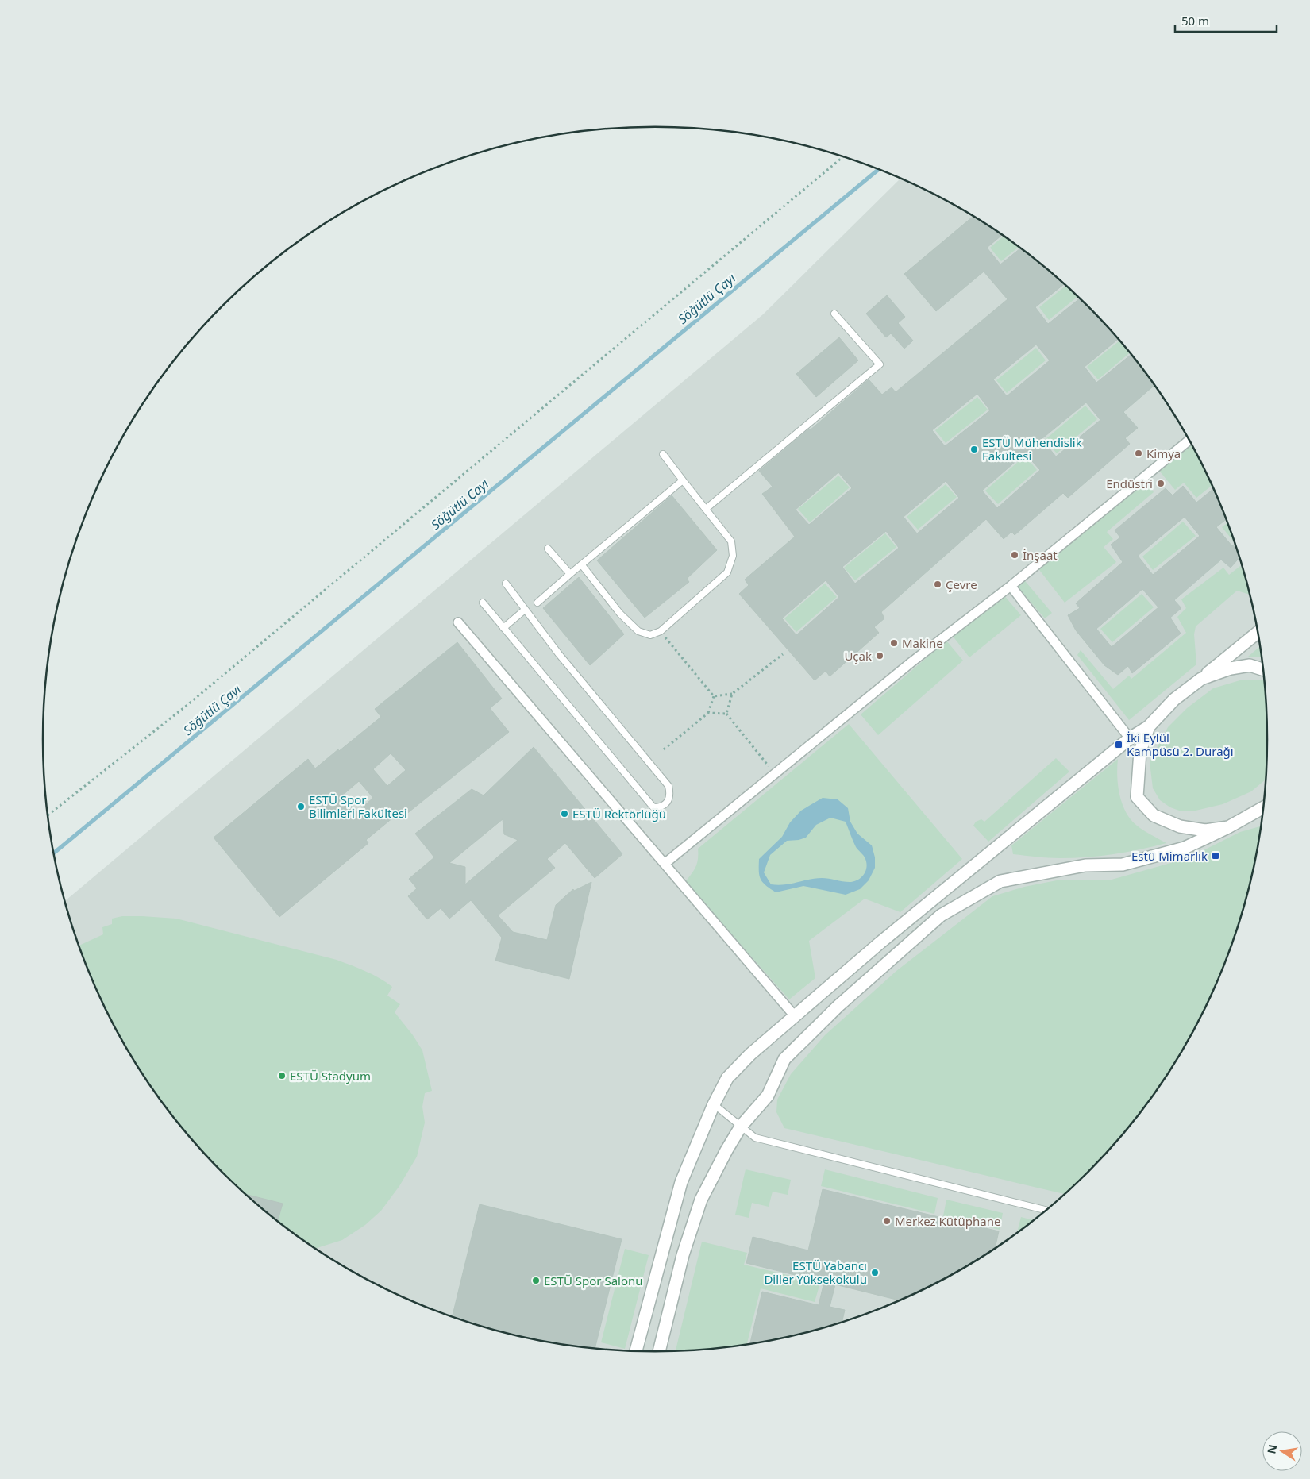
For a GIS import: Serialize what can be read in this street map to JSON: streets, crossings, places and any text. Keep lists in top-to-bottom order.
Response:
{
  "water": ["Söğütlü Çayı"],
  "places": {
    "other": [
      "ESTÜ Mühendislik Fakültesi",
      "Kimya",
      "Endüstri",
      "İnşaat",
      "Çevre",
      "Makine",
      "Uçak",
      "ESTÜ Spor Bilimleri Fakültesi",
      "ESTÜ Rektörlüğü",
      "ESTÜ Stadyum",
      "Merkez Kütüphane",
      "ESTÜ Yabancı Diller Yüksekokulu",
      "ESTÜ Spor Salonu"
    ],
    "transit": ["İki Eylül Kampüsü 2. Durağı", "Estü Mimarlık"]
  },
  "scale_bar": "50 m",
  "north": "left"
}
